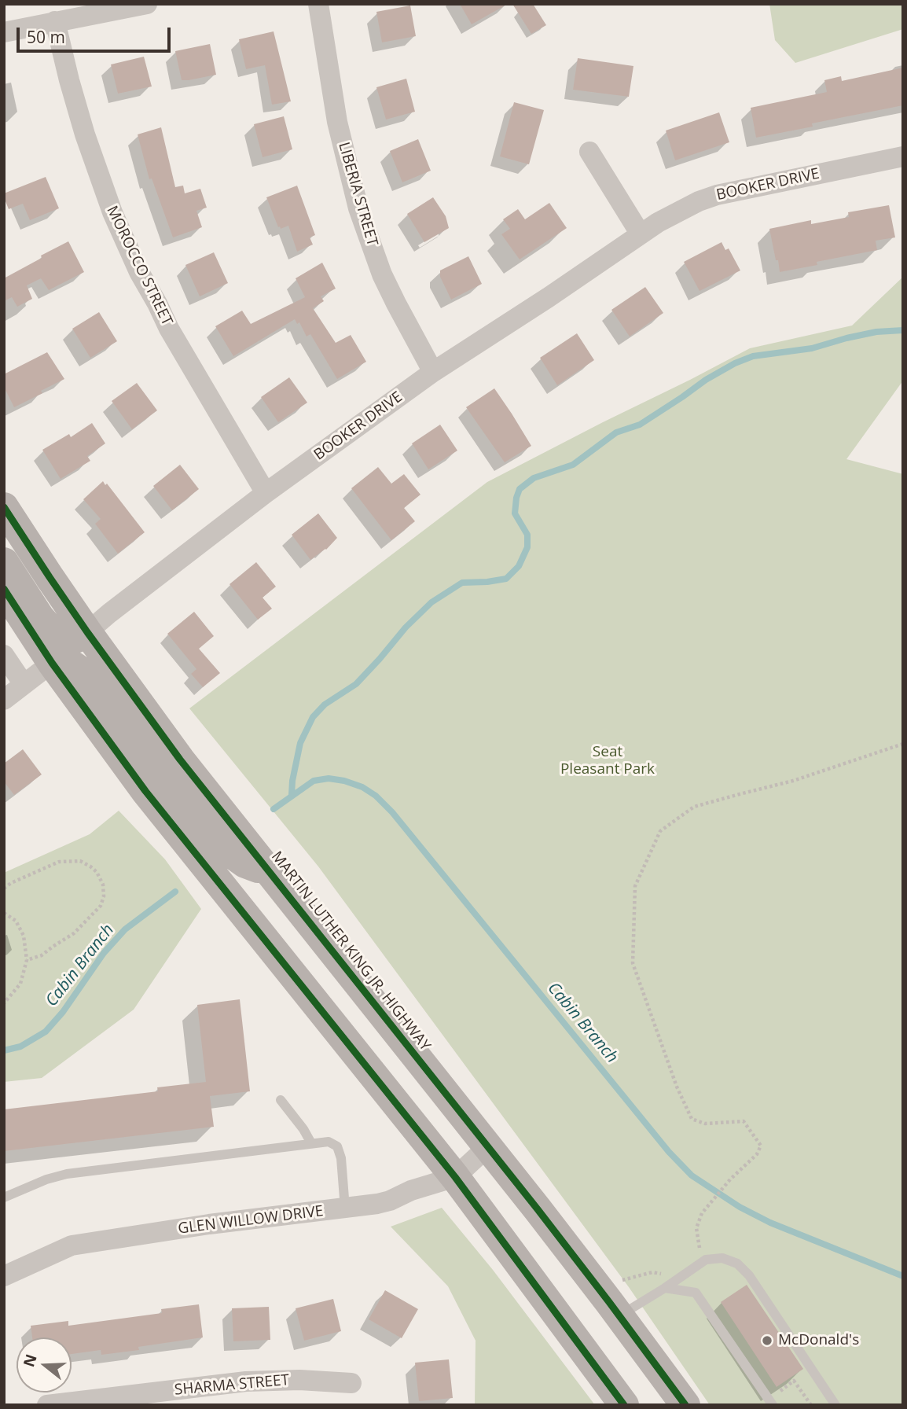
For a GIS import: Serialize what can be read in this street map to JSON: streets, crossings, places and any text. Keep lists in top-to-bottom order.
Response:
{
  "streets": {
    "main road": ["MARTIN LUTHER KING JR. HIGHWAY"],
    "street": [
      "BOOKER DRIVE",
      "LIBERIA STREET",
      "MOROCCO STREET",
      "GLEN WILLOW DRIVE",
      "SHARMA STREET"
    ]
  },
  "crossings": [
    ["BOOKER DRIVE", "LIBERIA STREET"],
    ["BOOKER DRIVE", "MOROCCO STREET"],
    ["BOOKER DRIVE", "MARTIN LUTHER KING JR. HIGHWAY"],
    ["MARTIN LUTHER KING JR. HIGHWAY", "GLEN WILLOW DRIVE"]
  ],
  "water": ["Cabin Branch"],
  "parks": ["Seat Pleasant Park"],
  "places": ["McDonald's"],
  "scale_bar": "50 m",
  "north": "left"
}
